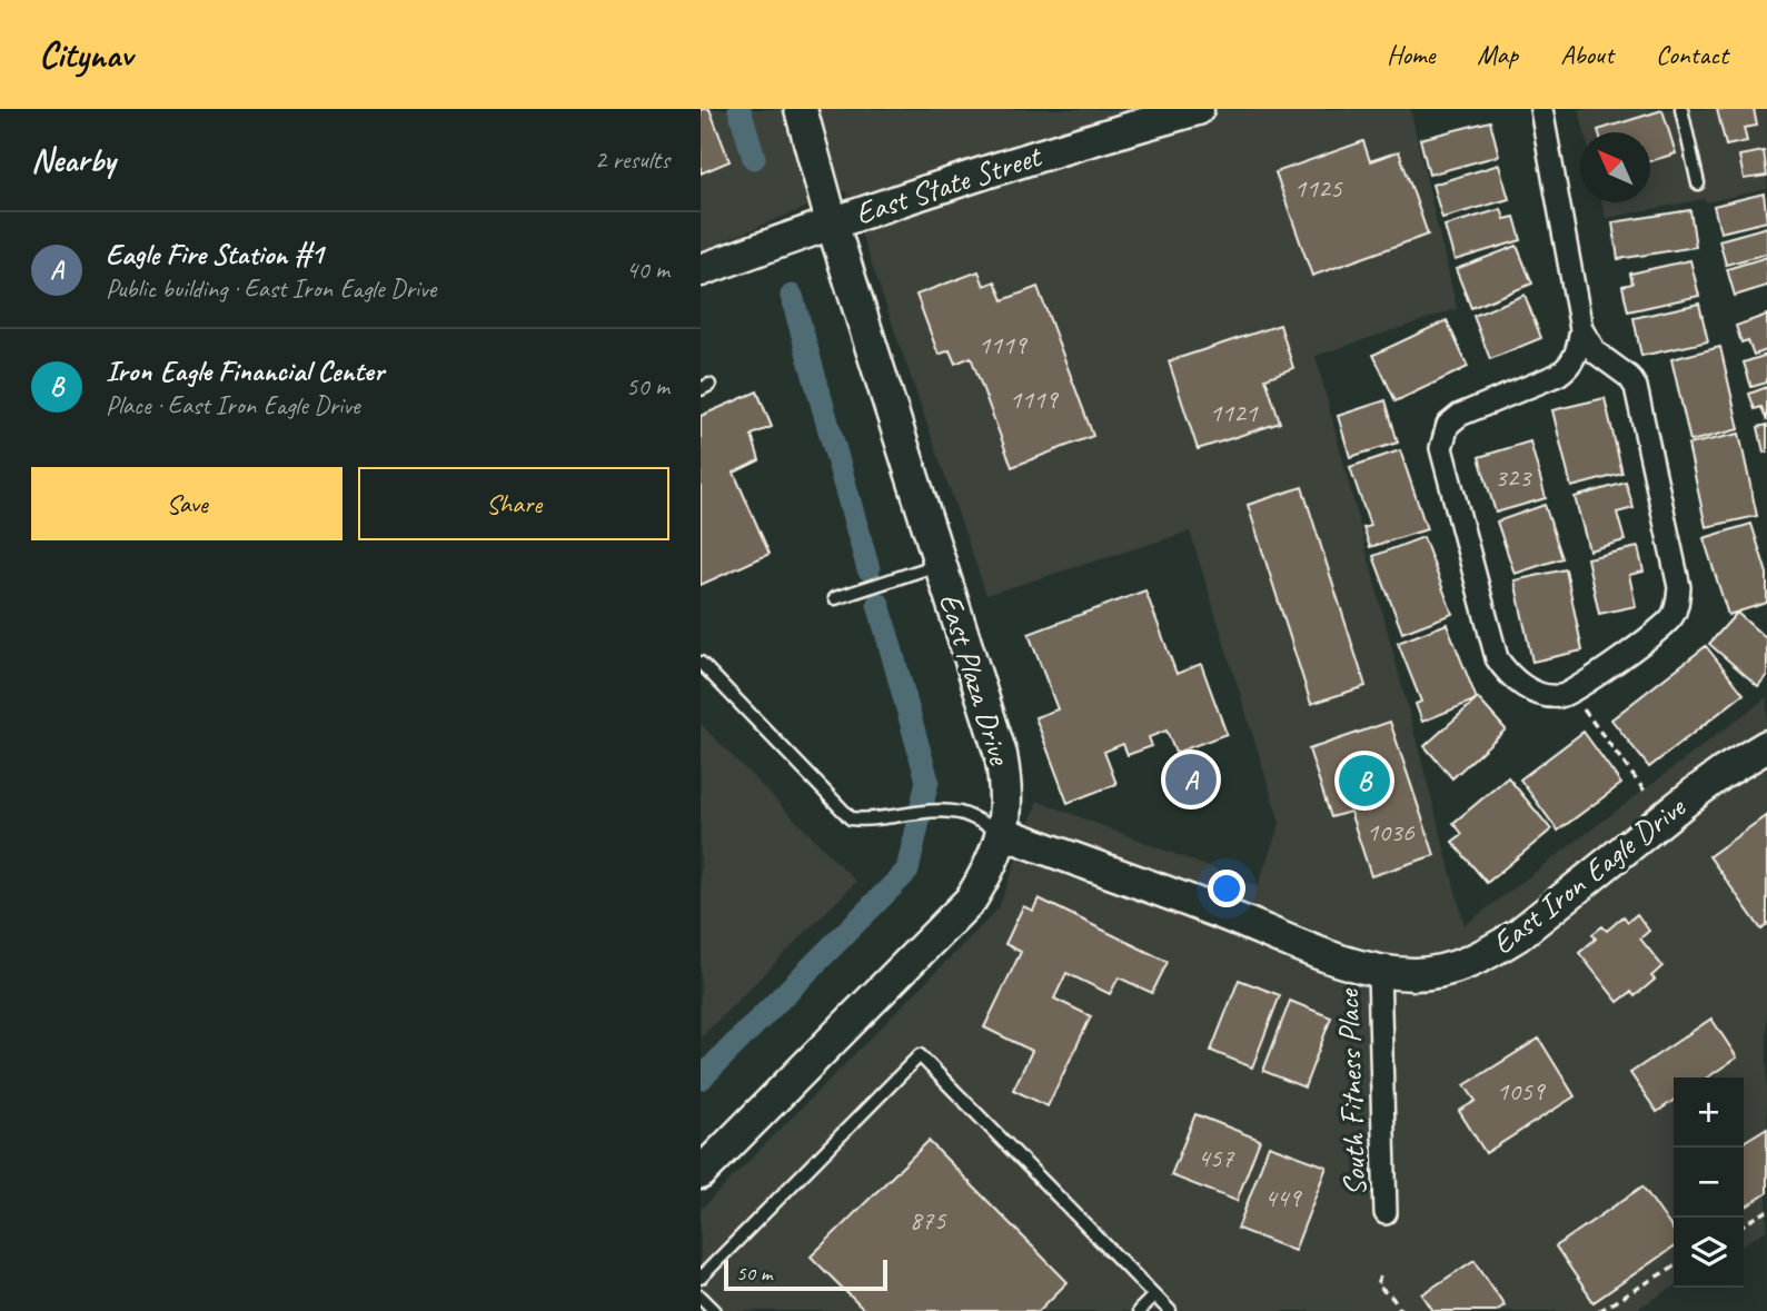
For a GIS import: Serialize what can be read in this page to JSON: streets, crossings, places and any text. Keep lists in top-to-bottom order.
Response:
{
  "streets": {
    "street": [
      "East State Street",
      "East Plaza Drive",
      "East Iron Eagle Drive",
      "South Fitness Place"
    ]
  },
  "crossings": [
    ["East State Street", "East Plaza Drive"],
    ["East Plaza Drive", "East Iron Eagle Drive"],
    ["East Iron Eagle Drive", "South Fitness Place"]
  ],
  "house_numbers": [
    "1125",
    "1119",
    "1119",
    "1121",
    "323",
    "1036",
    "1059",
    "457",
    "449",
    "875"
  ],
  "scale_bar": "50 m",
  "north": "top left",
  "page": {
    "header": "Citynav",
    "nav": [
      "Home",
      "Map",
      "About",
      "Contact"
    ],
    "heading": ["Nearby", "2 results"],
    "list": [
      {
        "mark": "A",
        "name": "Eagle Fire Station #1",
        "note": "Public building · East Iron Eagle Drive",
        "value": "40 m"
      },
      {
        "mark": "B",
        "name": "Iron Eagle Financial Center",
        "note": "Place · East Iron Eagle Drive",
        "value": "50 m"
      }
    ],
    "buttons": ["Save", "Share"],
    "pins": ["A", "B"],
    "map_buttons": ["+", "−"],
    "scale": "50 m"
  }
}
